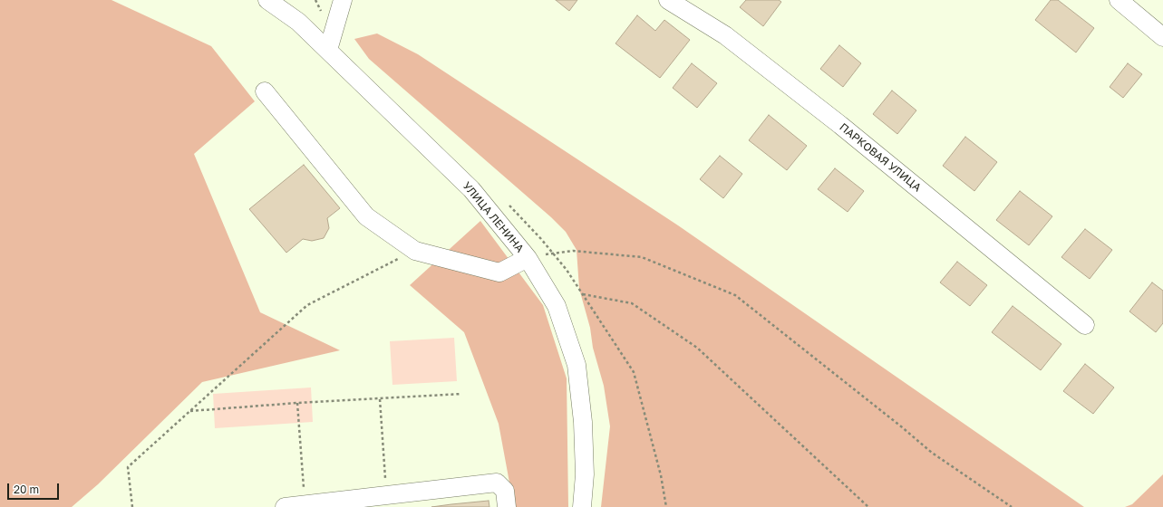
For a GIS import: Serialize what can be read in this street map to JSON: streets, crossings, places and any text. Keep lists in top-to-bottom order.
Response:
{
  "streets": {
    "street": ["ПАРКОВАЯ УЛИЦА", "УЛИЦА ЛЕНИНА"]
  },
  "scale_bar": "20 m"
}
